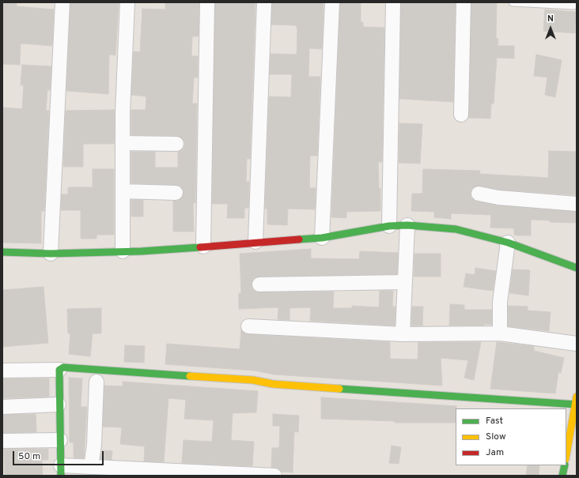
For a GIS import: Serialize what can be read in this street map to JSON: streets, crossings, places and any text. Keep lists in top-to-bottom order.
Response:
{
  "legend": ["Fast", "Slow", "Jam"],
  "scale_bar": "50 m",
  "north": "top"
}
